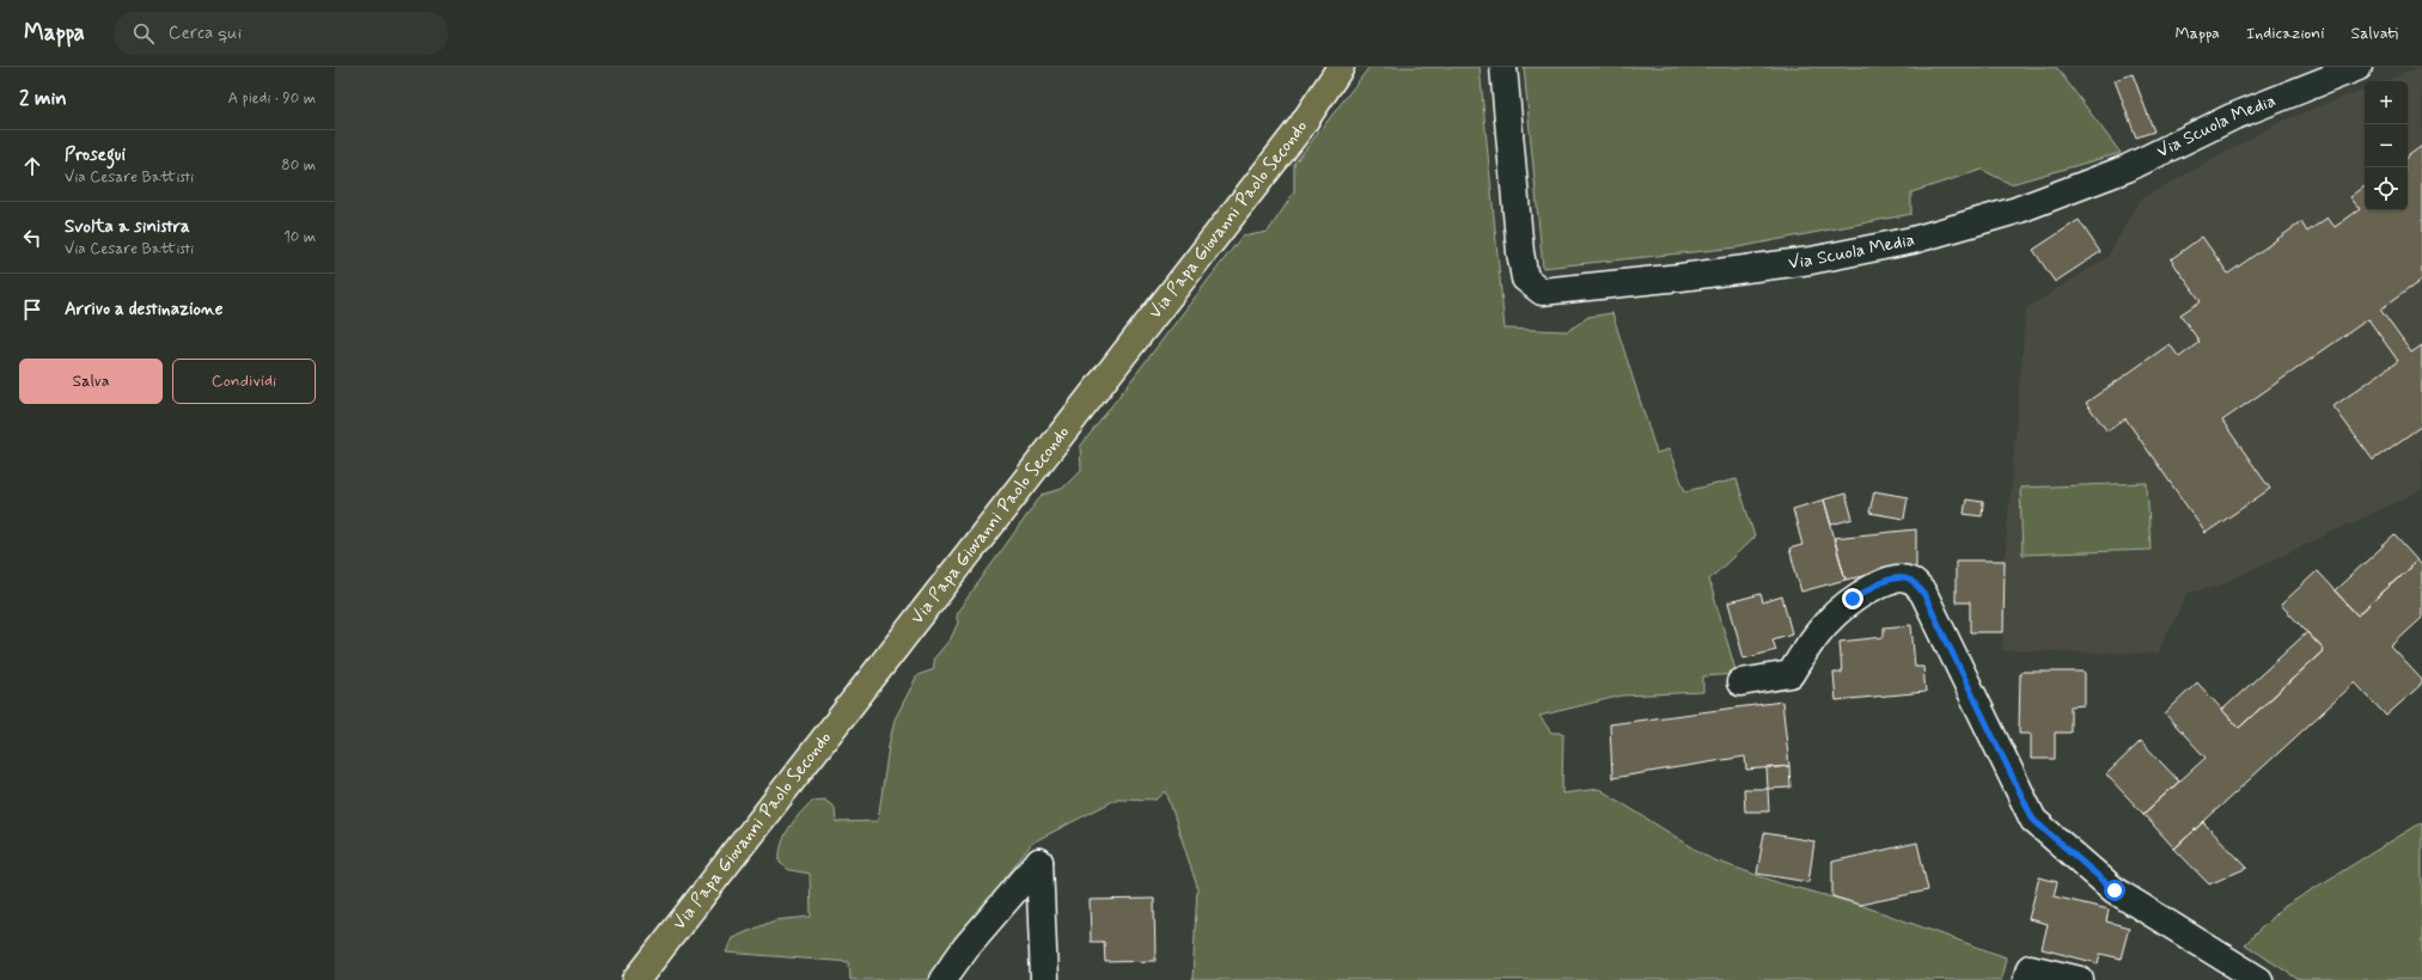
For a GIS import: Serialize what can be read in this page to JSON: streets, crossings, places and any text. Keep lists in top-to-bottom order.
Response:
{
  "streets": {
    "main road": ["Via Papa Giovanni Paolo Secondo"],
    "street": ["Via Scuola Media"]
  },
  "page": {
    "header": "Mappa",
    "search": "Cerca qui",
    "nav": ["Mappa", "Indicazioni", "Salvati"],
    "heading": ["2 min", "A piedi · 90 m"],
    "map_buttons": ["+", "−"],
    "list": [
      ["Prosegui", "Via Cesare Battisti", "80 m"],
      ["Svolta a sinistra", "Via Cesare Battisti", "10 m"],
      "Arrivo a destinazione"
    ],
    "buttons": ["Salva", "Condividi"]
  }
}
